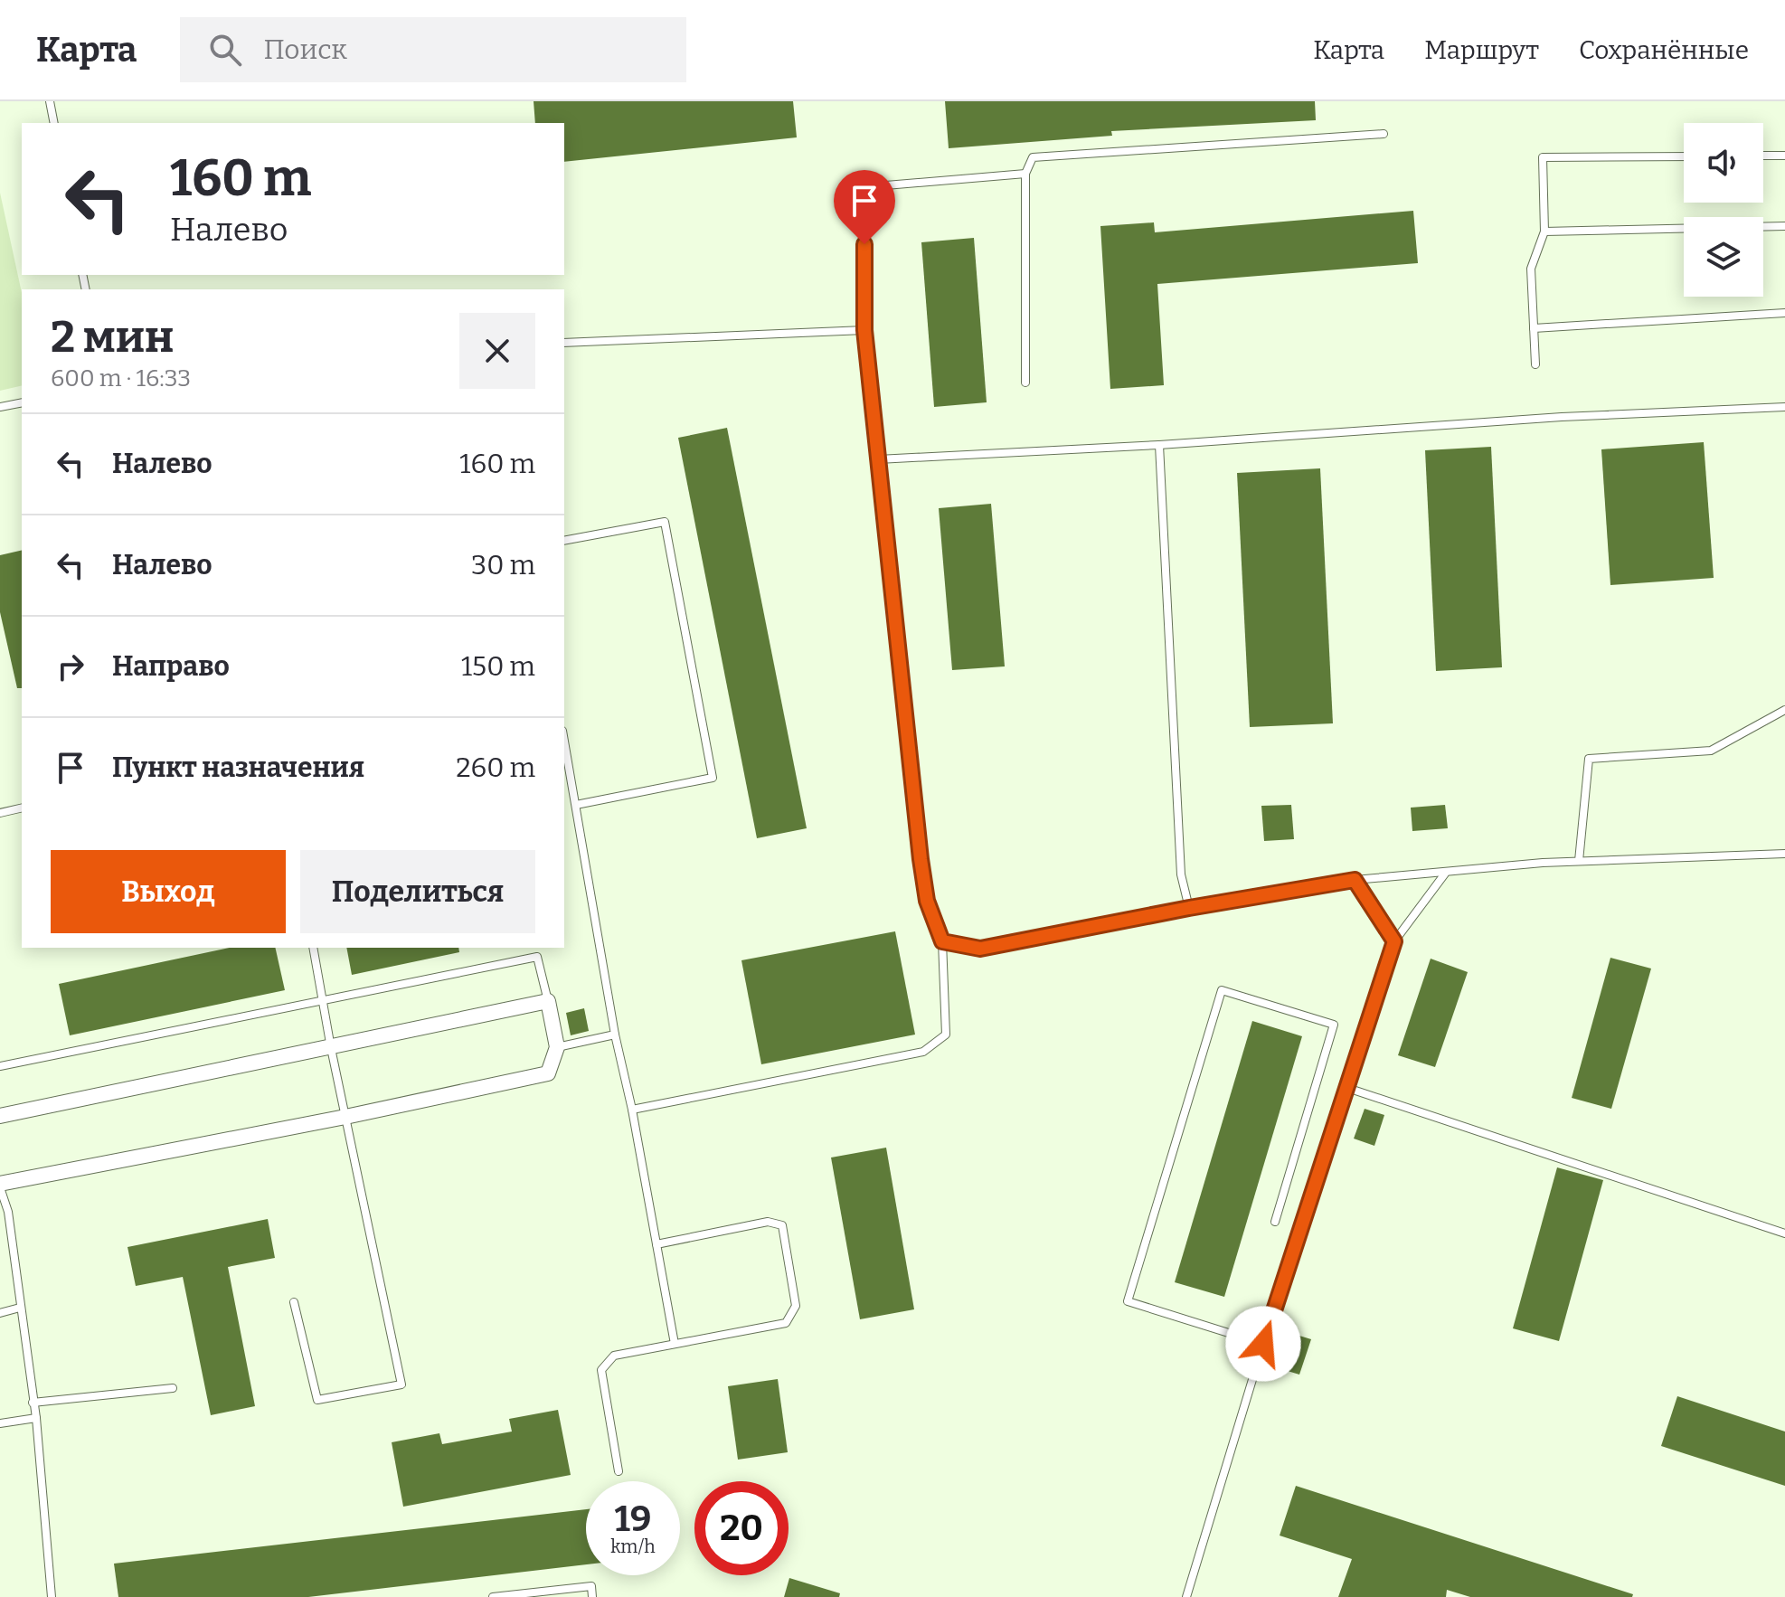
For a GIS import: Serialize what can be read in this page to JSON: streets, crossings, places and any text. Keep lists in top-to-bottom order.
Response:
{
  "page": {
    "header": "Карта",
    "search": "Поиск",
    "nav": ["Карта", "Маршрут", "Сохранённые"],
    "turn": ["160 m", "Налево"],
    "heading": ["2 мин", "600 m · 16:33"],
    "list": [
      {
        "name": "Налево",
        "value": "160 m"
      },
      {
        "name": "Налево",
        "value": "30 m"
      },
      {
        "name": "Направо",
        "value": "150 m"
      },
      {
        "name": "Пункт назначения",
        "value": "260 m"
      }
    ],
    "buttons": ["Выход", "Поделиться"],
    "speed": "19 km/h",
    "limit": "20"
  }
}
